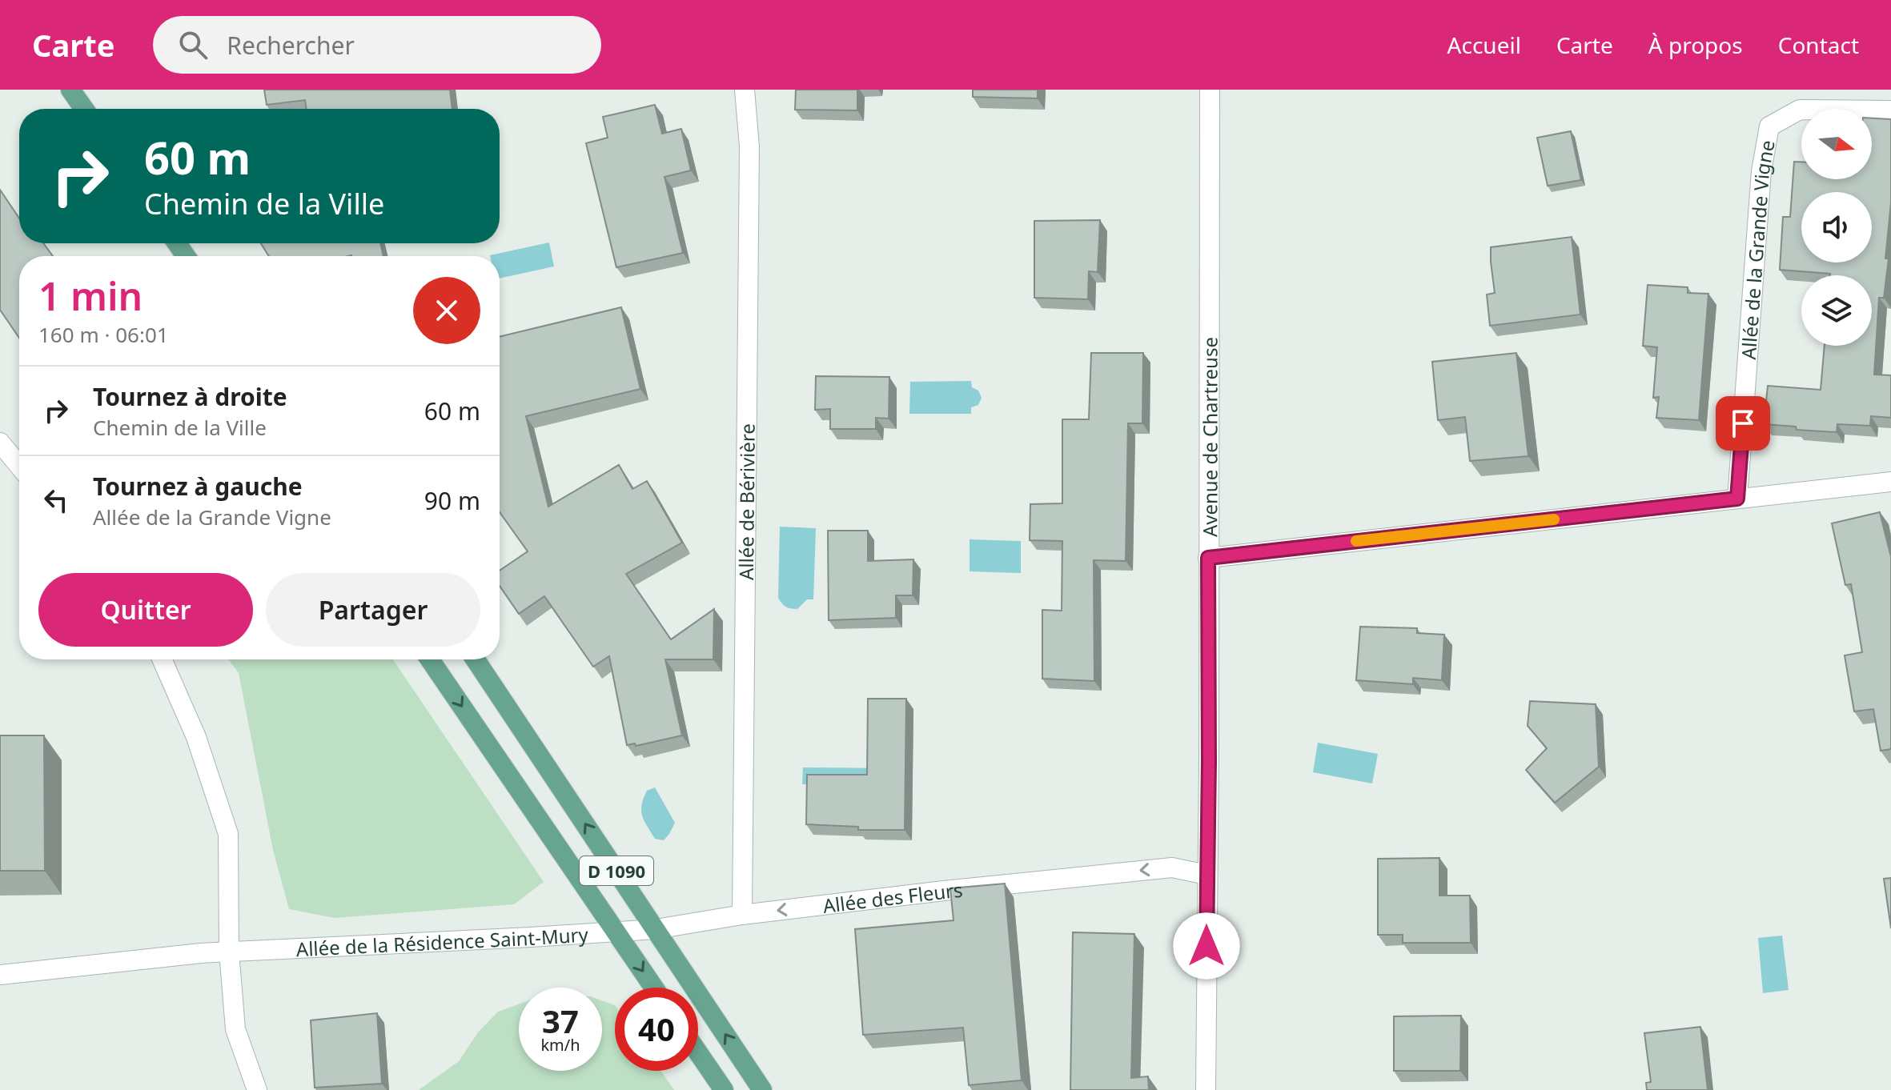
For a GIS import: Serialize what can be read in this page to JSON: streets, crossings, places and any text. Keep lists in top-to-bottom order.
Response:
{
  "streets": {
    "main road": ["D 1090"],
    "street": [
      "Allée de la Grande Vigne",
      "Avenue de Chartreuse",
      "Allée de Bérivière",
      "Allée des Fleurs",
      "Allée de la Résidence Saint-Mury"
    ]
  },
  "crossings": [
    ["Avenue de Chartreuse", "Allée des Fleurs"],
    ["Allée de Bérivière", "Allée des Fleurs"],
    ["D 1090", "Allée des Fleurs"],
    ["D 1090", "Allée de la Résidence Saint-Mury"],
    ["Allée des Fleurs", "Allée de la Résidence Saint-Mury"]
  ],
  "one_way": ["Allée des Fleurs"],
  "north": "right",
  "page": {
    "header": "Carte",
    "search": "Rechercher",
    "nav": [
      "Accueil",
      "Carte",
      "À propos",
      "Contact"
    ],
    "turn": ["60 m", "Chemin de la Ville"],
    "heading": ["1 min", "160 m · 06:01"],
    "list": [
      {
        "name": "Tournez à droite",
        "note": "Chemin de la Ville",
        "value": "60 m"
      },
      {
        "name": "Tournez à gauche",
        "note": "Allée de la Grande Vigne",
        "value": "90 m"
      }
    ],
    "buttons": ["Quitter", "Partager"],
    "speed": "37 km/h",
    "limit": "40"
  }
}
